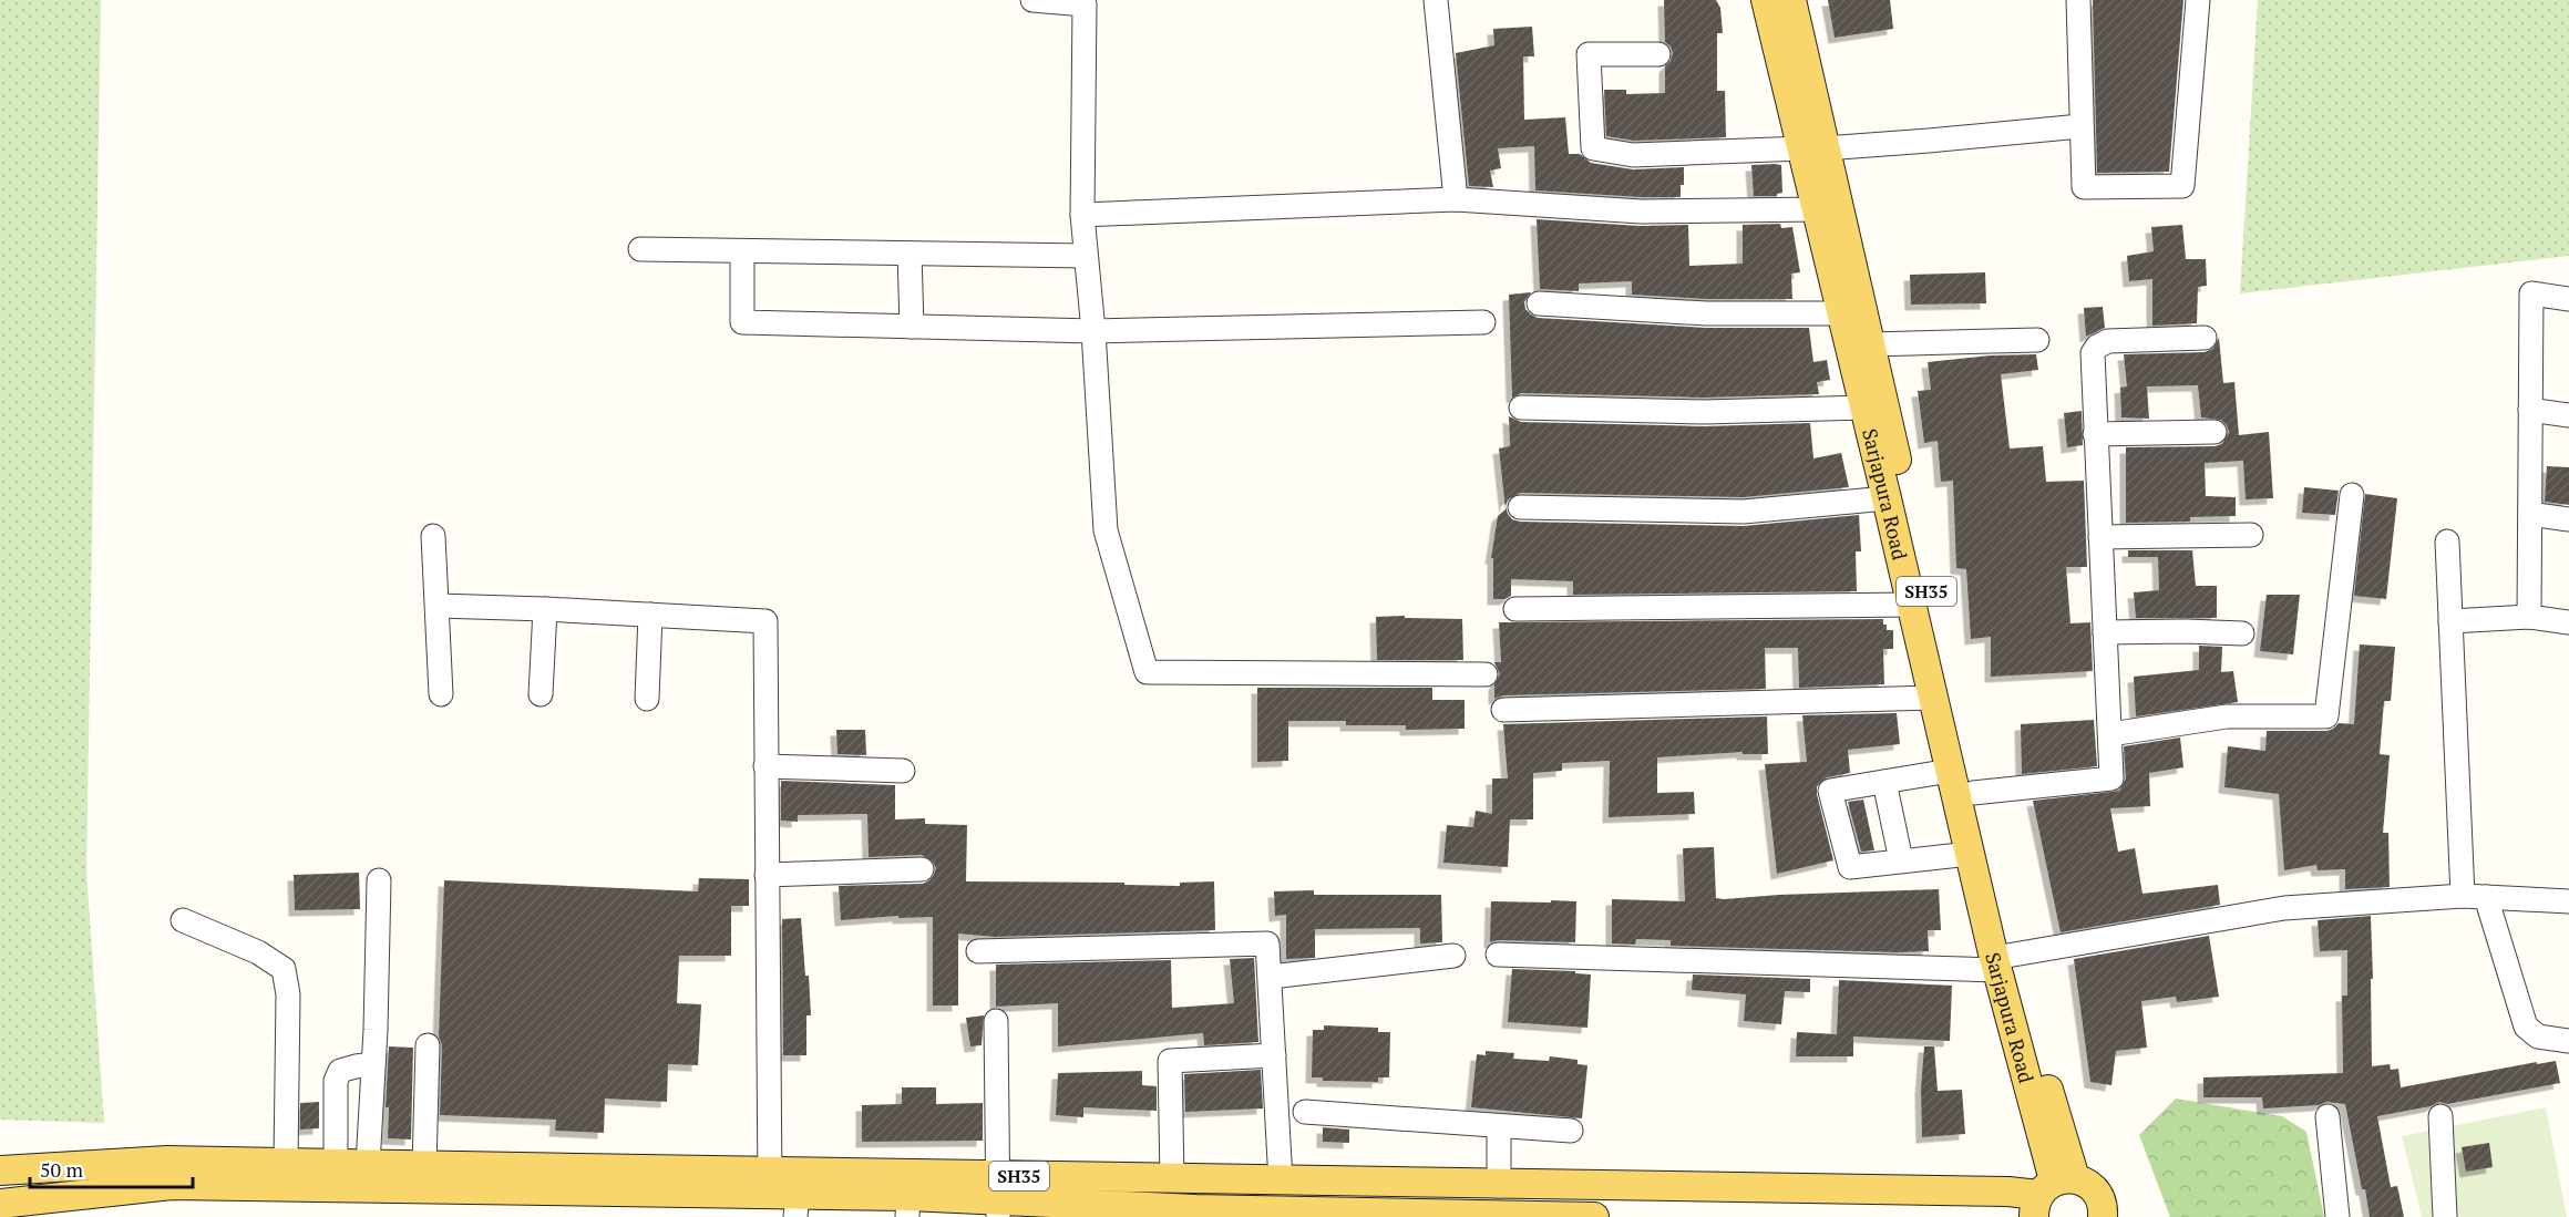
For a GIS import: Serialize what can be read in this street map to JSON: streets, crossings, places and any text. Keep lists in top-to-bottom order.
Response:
{
  "streets": {
    "main road": ["Sarjapura Road", "SH35"]
  },
  "crossings": [
    ["Sarjapura Road", "SH35"]
  ],
  "scale_bar": "50 m"
}
